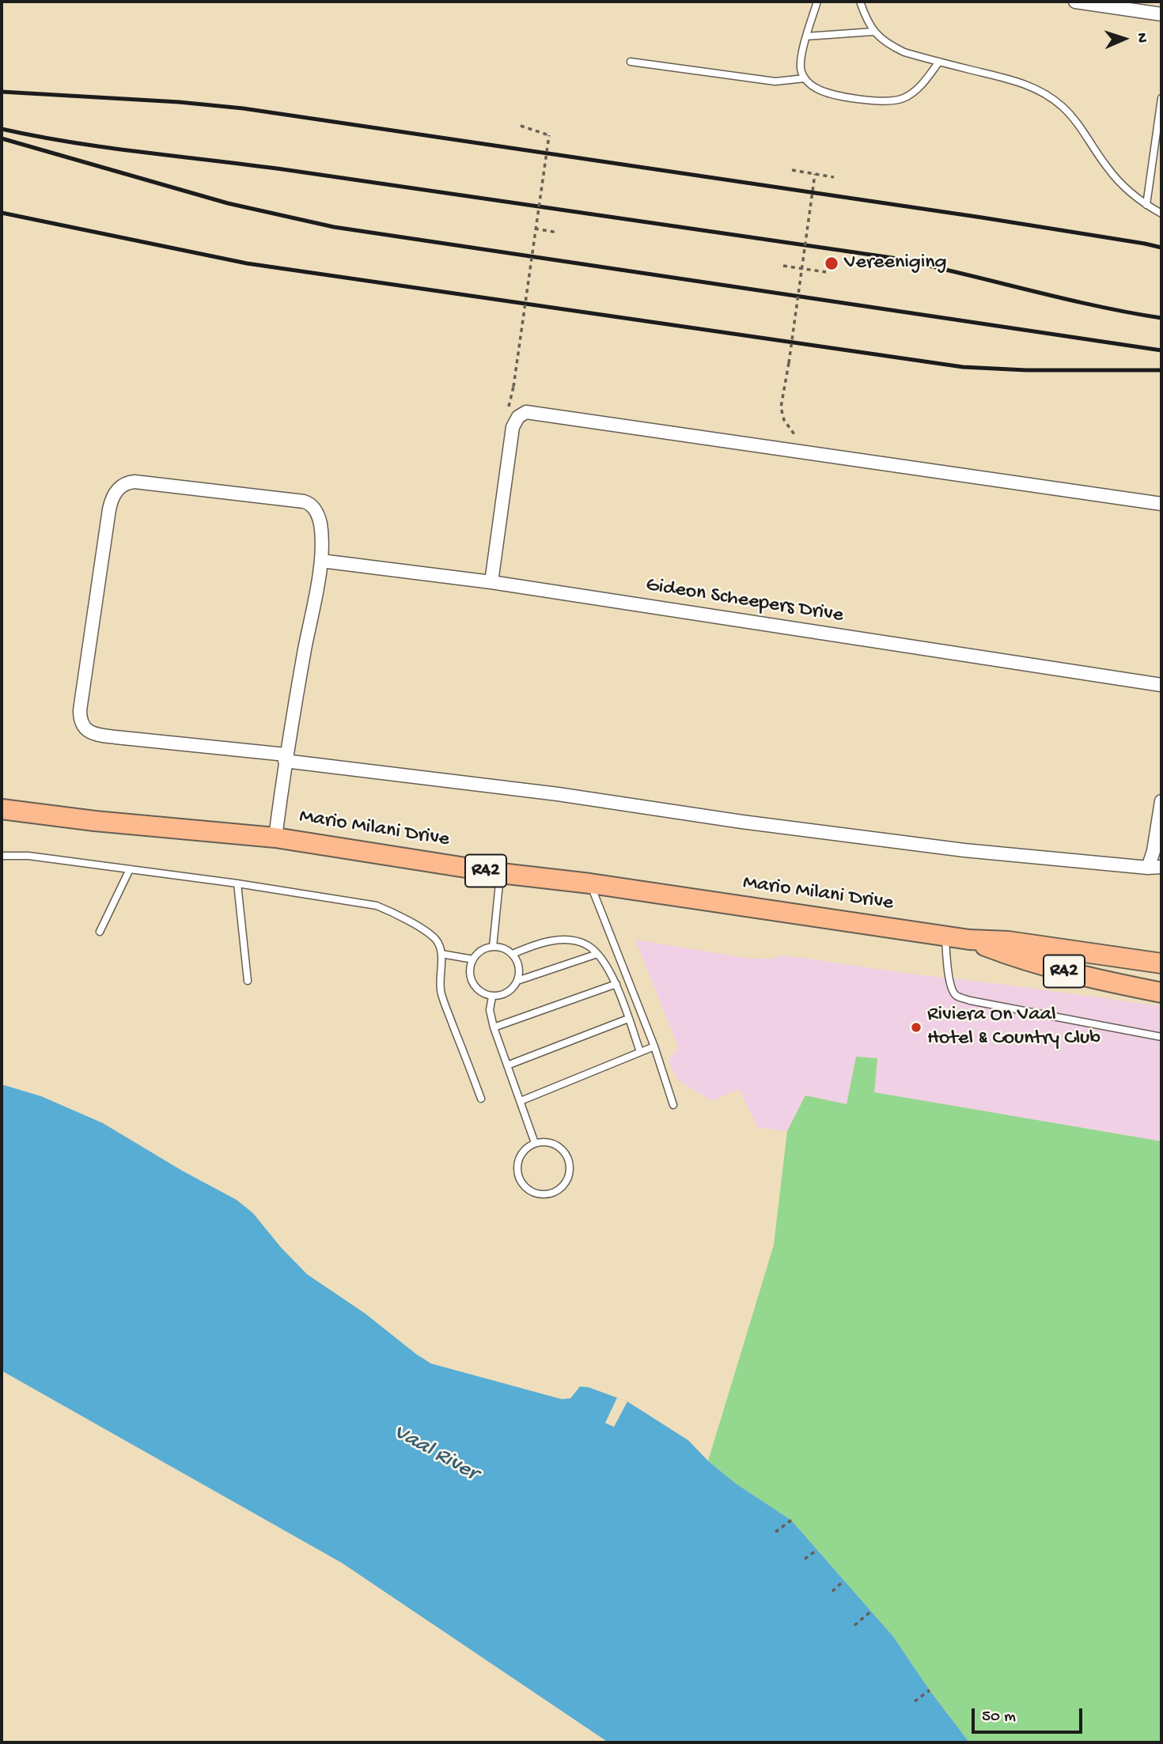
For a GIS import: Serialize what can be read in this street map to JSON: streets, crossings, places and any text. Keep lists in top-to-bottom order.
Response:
{
  "streets": {
    "main road": ["Mario Milani Drive", "R42"],
    "street": ["Gideon Scheepers Drive"]
  },
  "water": ["Vaal River"],
  "places": ["Vereeniging", "Riviera On Vaal Hotel & Country Club"],
  "scale_bar": "50 m",
  "north": "right"
}
